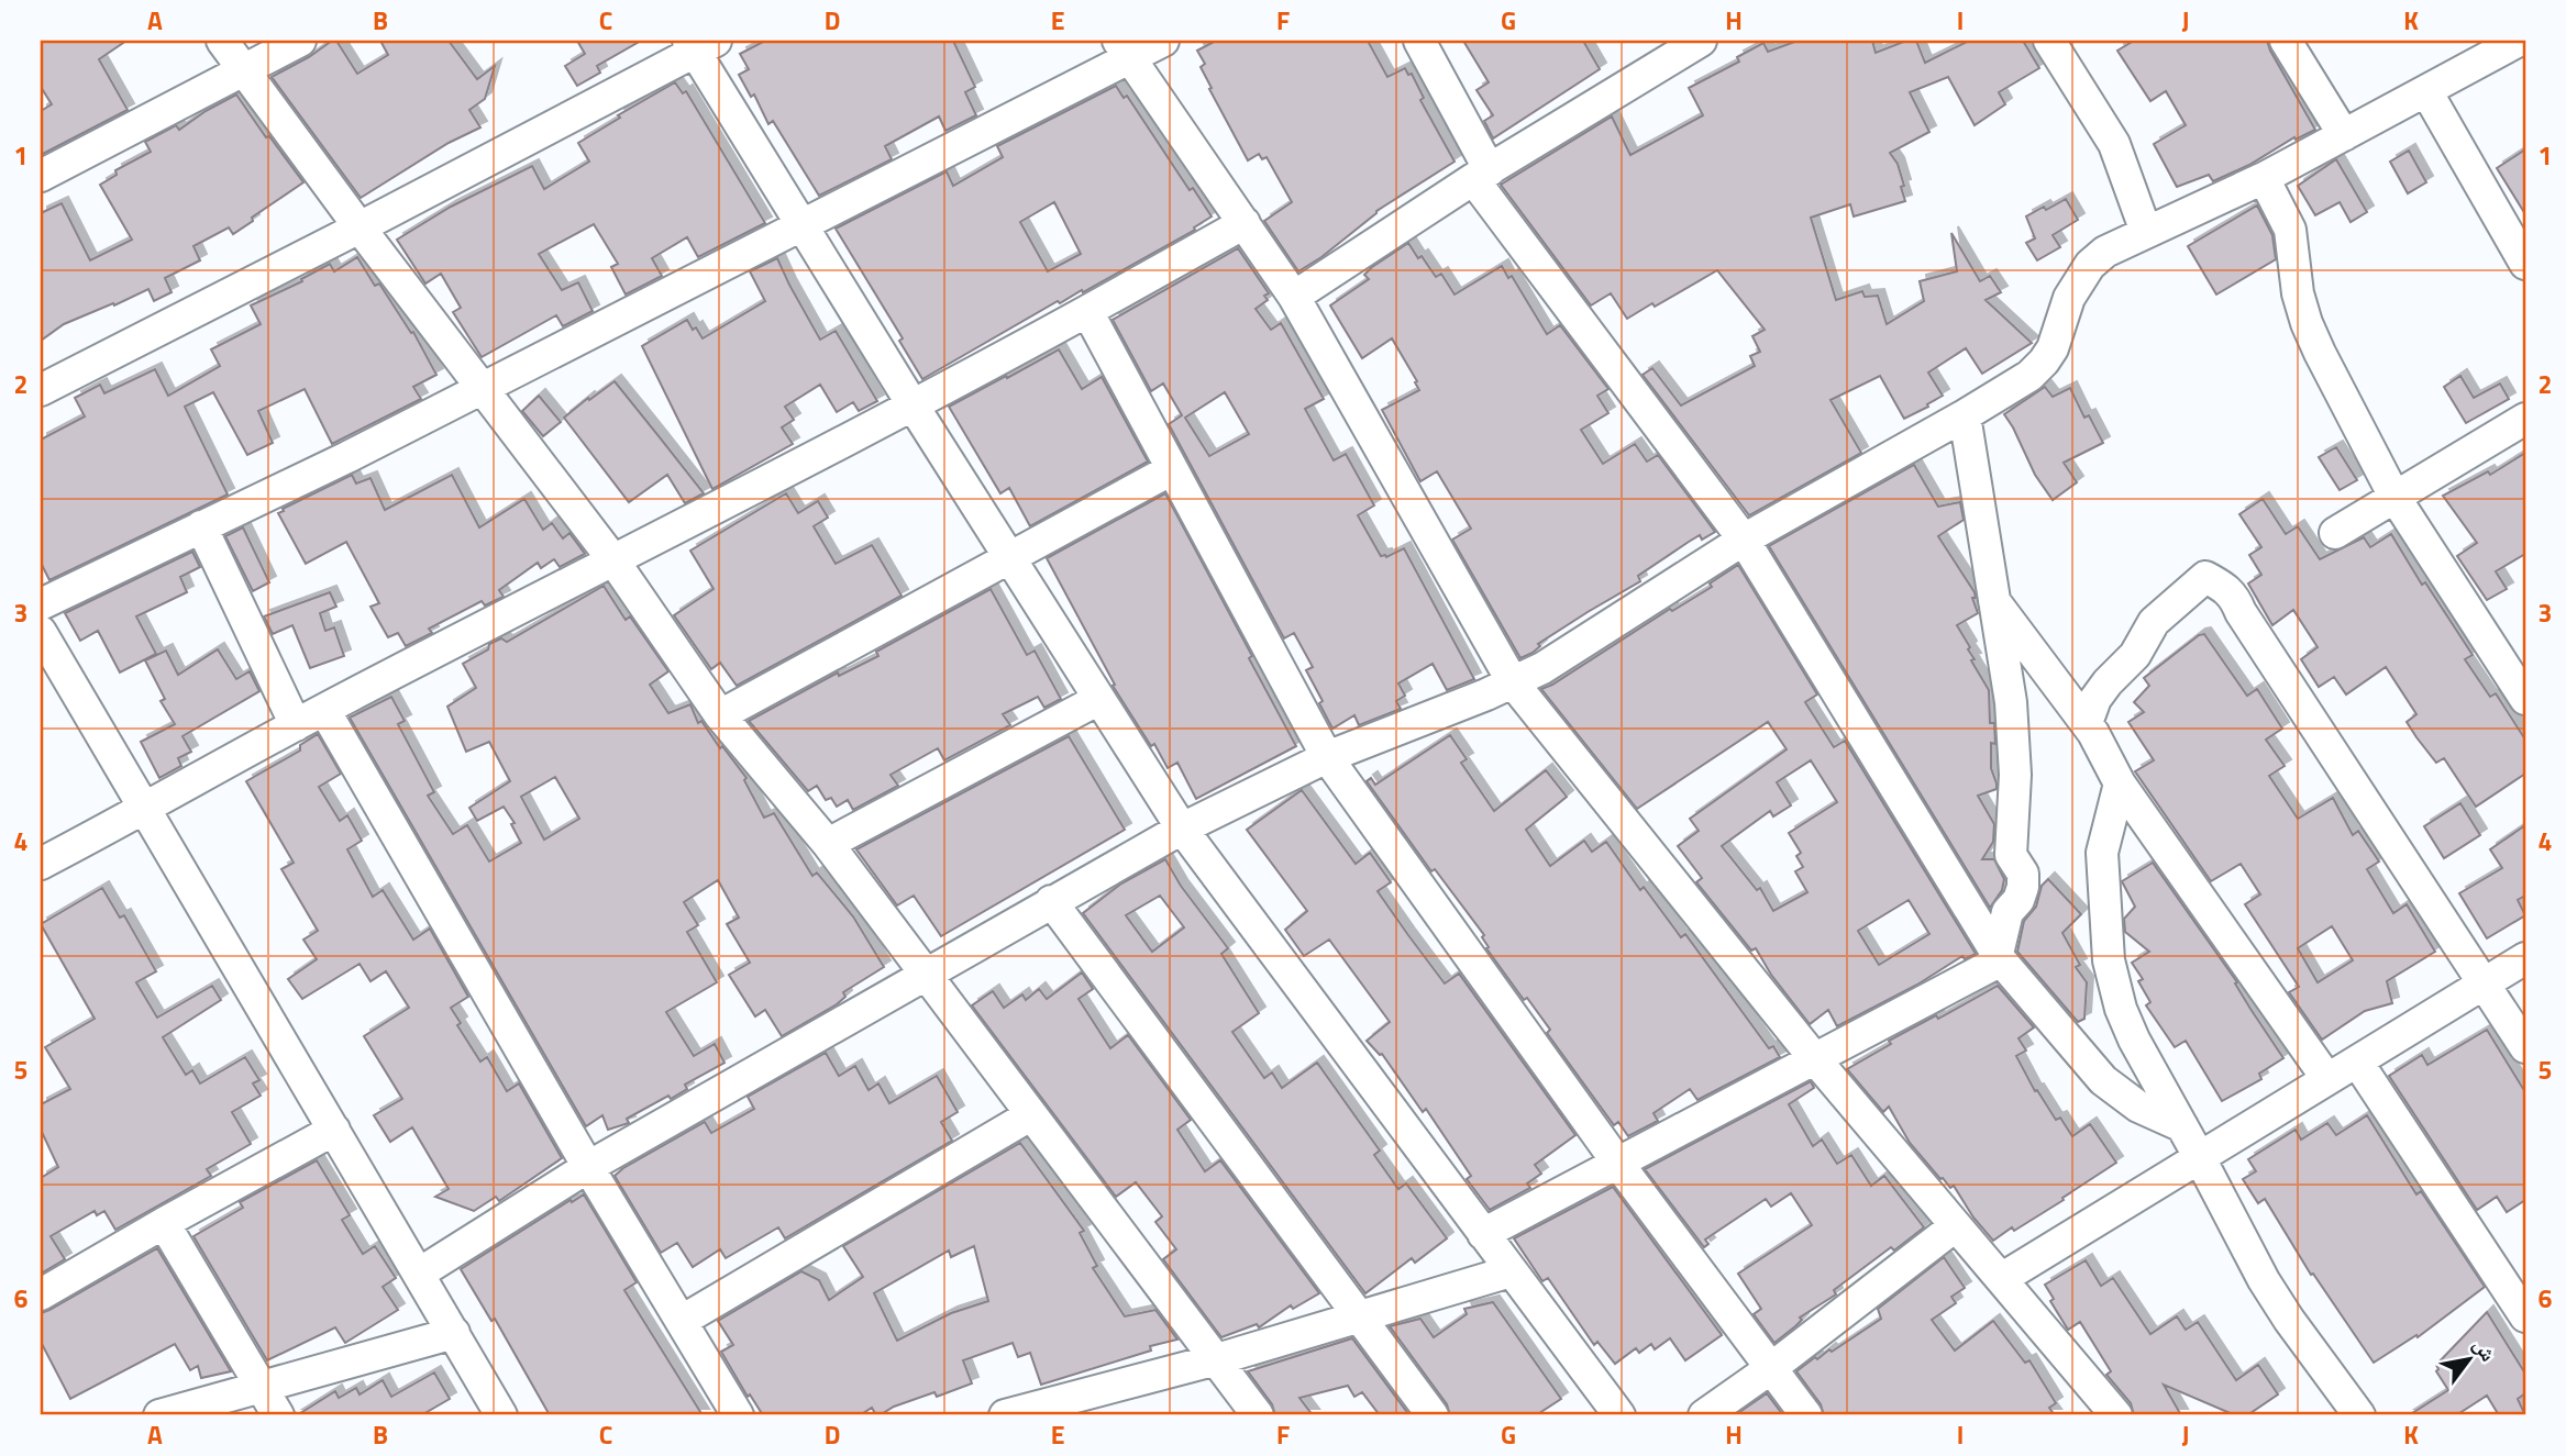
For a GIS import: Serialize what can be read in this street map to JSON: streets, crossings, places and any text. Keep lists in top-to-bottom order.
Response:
{
  "north": "top right",
  "grid": {
    "columns": [
      "A",
      "B",
      "C",
      "D",
      "E",
      "F",
      "G",
      "H",
      "I",
      "J",
      "K"
    ],
    "rows": [
      "1",
      "2",
      "3",
      "4",
      "5",
      "6"
    ]
  }
}
